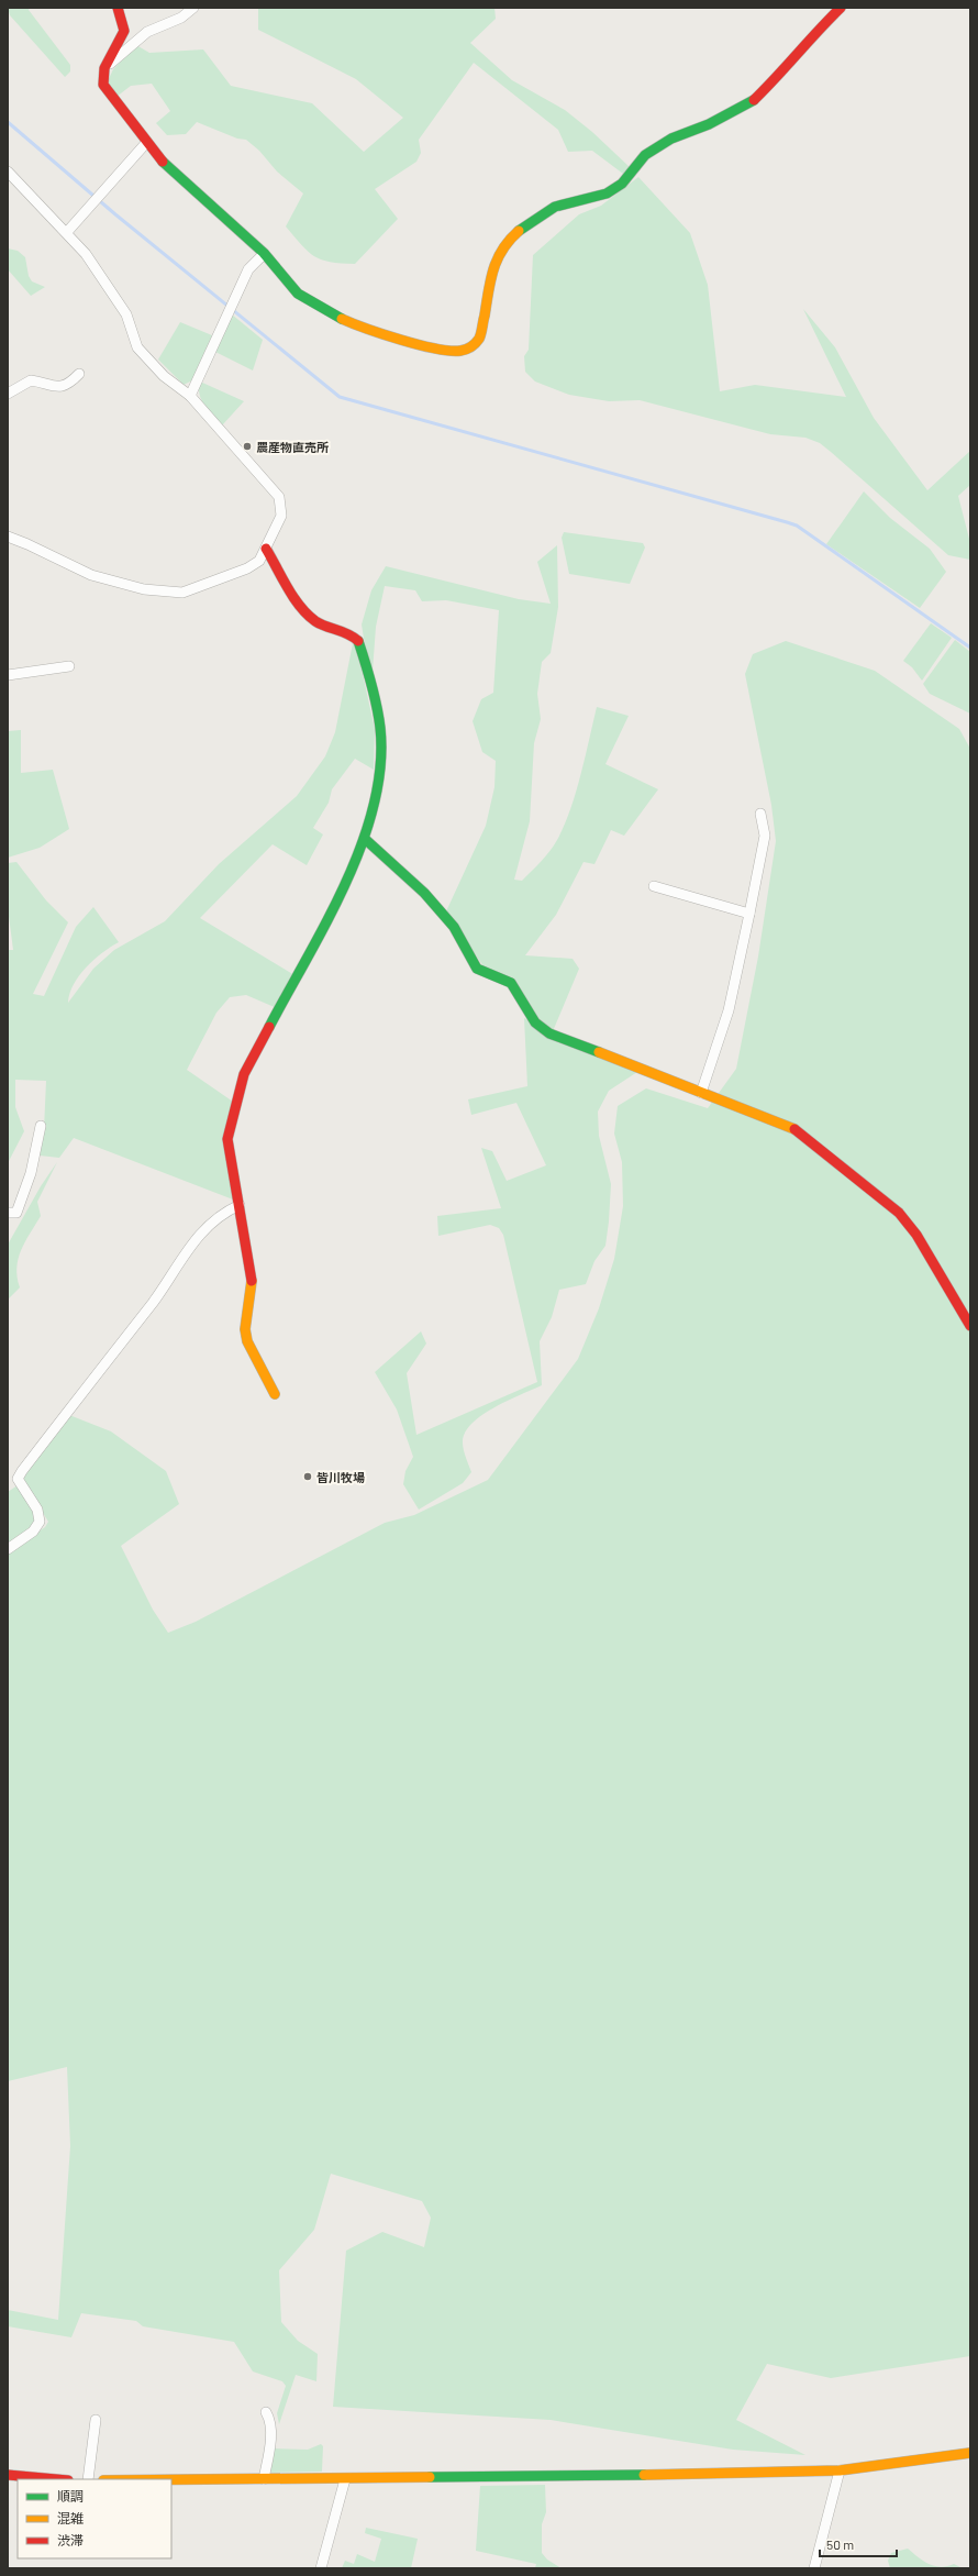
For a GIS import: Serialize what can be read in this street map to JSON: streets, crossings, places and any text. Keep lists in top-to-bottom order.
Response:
{
  "places": ["農産物直売所", "皆川牧場"],
  "legend": ["順調", "混雑", "渋滞"],
  "scale_bar": "50 m"
}
